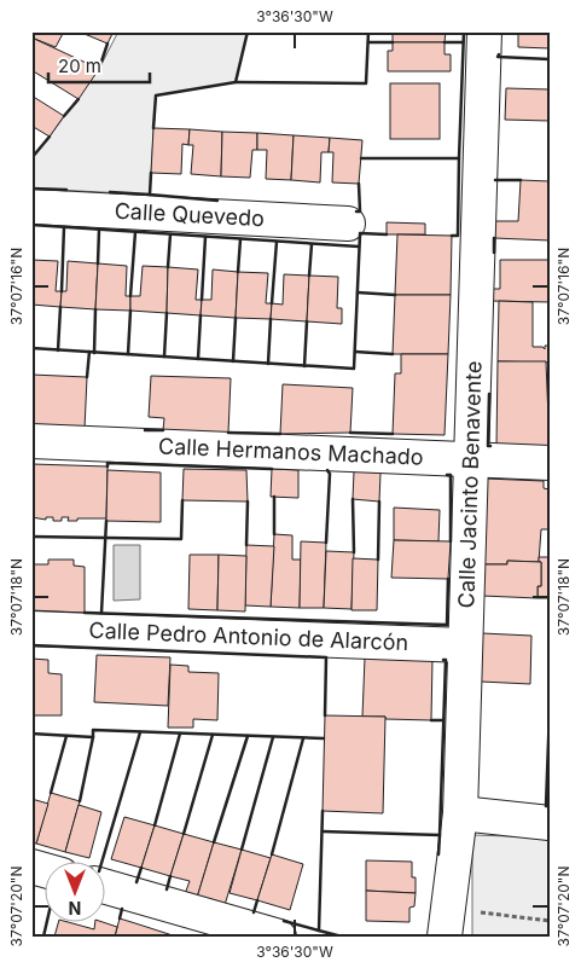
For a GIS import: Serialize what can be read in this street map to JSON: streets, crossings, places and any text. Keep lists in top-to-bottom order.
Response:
{
  "streets": {
    "street": [
      "Calle Quevedo",
      "Calle Hermanos Machado",
      "Calle Jacinto Benavente",
      "Calle Pedro Antonio de Alarcón"
    ]
  },
  "crossings": [
    ["Calle Hermanos Machado", "Calle Jacinto Benavente"],
    ["Calle Jacinto Benavente", "Calle Pedro Antonio de Alarcón"]
  ],
  "scale_bar": "20 m",
  "north": "bottom",
  "coordinates": [
    "3°36'30\"W",
    "37°07'16\"N",
    "37°07'18\"N",
    "37°07'20\"N"
  ]
}
